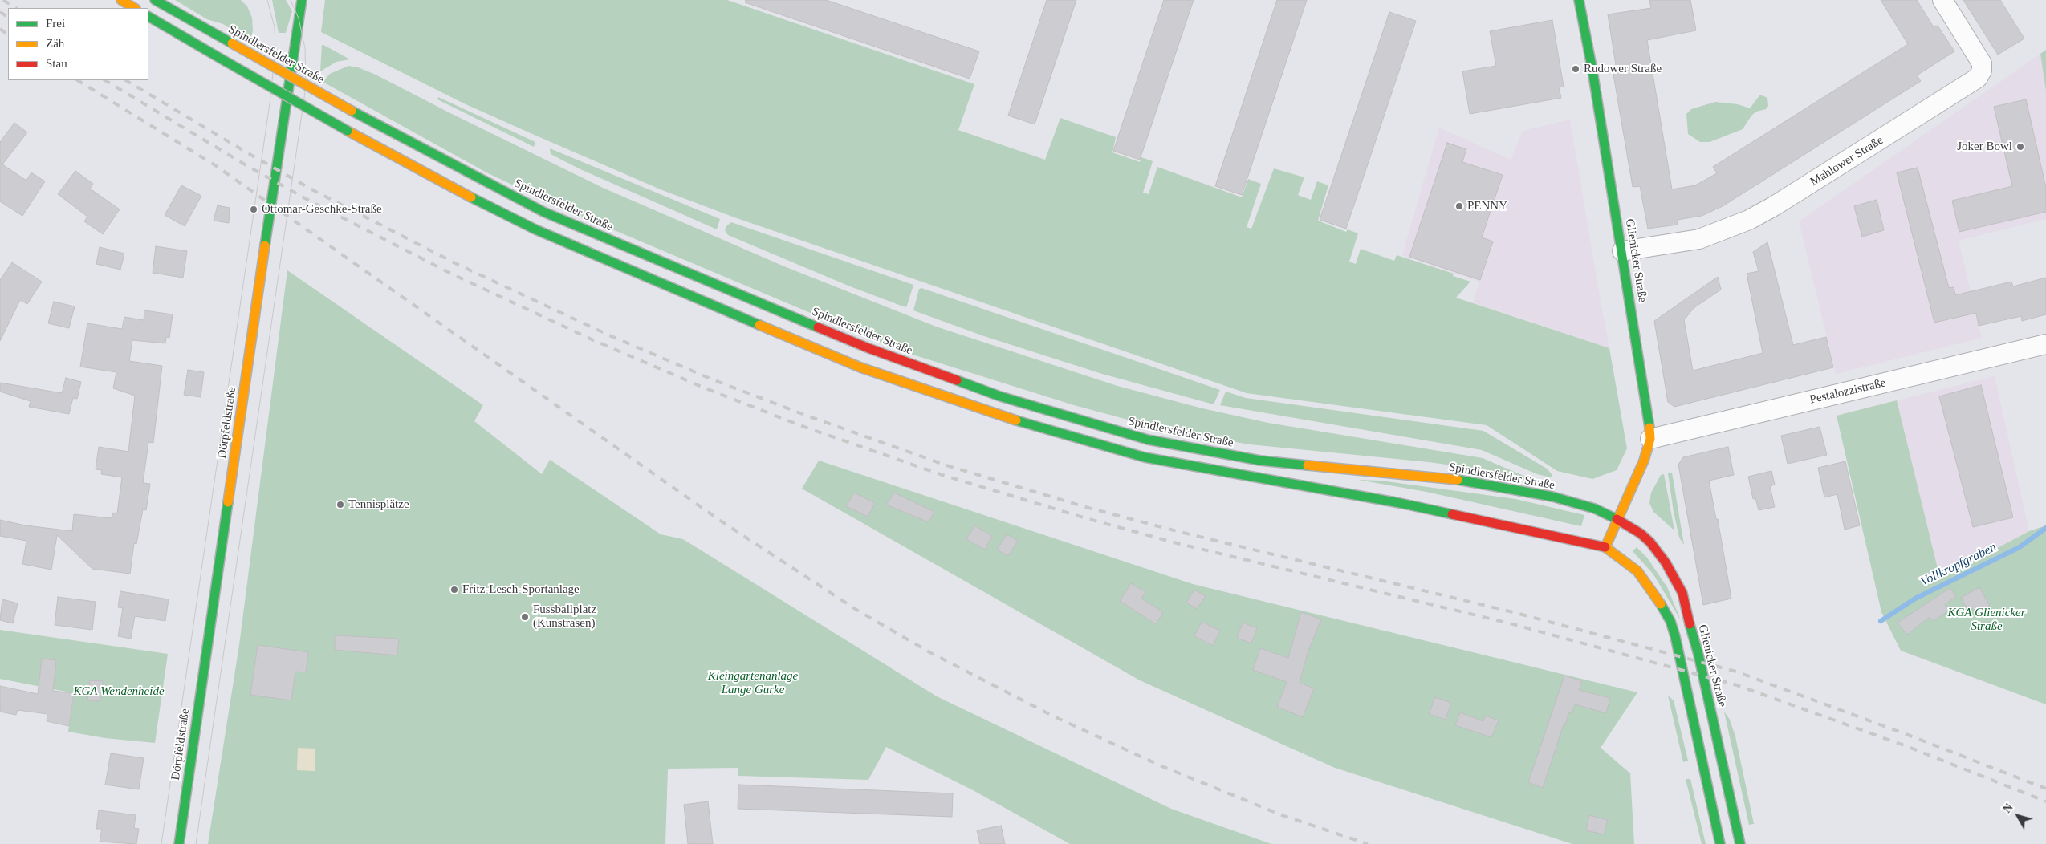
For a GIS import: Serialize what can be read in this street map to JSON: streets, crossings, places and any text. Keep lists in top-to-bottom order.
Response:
{
  "streets": {
    "main road": ["Spindlersfelder Straße", "Glienicker Straße", "Dörpfeldstraße"],
    "street": ["Mahlower Straße", "Pestalozzistraße"]
  },
  "crossings": [
    ["Spindlersfelder Straße", "Glienicker Straße"],
    ["Mahlower Straße", "Glienicker Straße"],
    ["Glienicker Straße", "Pestalozzistraße"]
  ],
  "water": ["Vollkropfgraben"],
  "parks": ["KGA Glienicker Straße", "Kleingartenanlage Lange Gurke", "KGA Wendenheide"],
  "places": [
    "Rudower Straße",
    "Joker Bowl",
    "PENNY",
    "Ottomar-Geschke-Straße",
    "Tennisplätze",
    "Fritz-Lesch-Sportanlage",
    "Fussballplatz (Kunstrasen)"
  ],
  "legend": ["Frei", "Zäh", "Stau"],
  "north": "top left"
}
